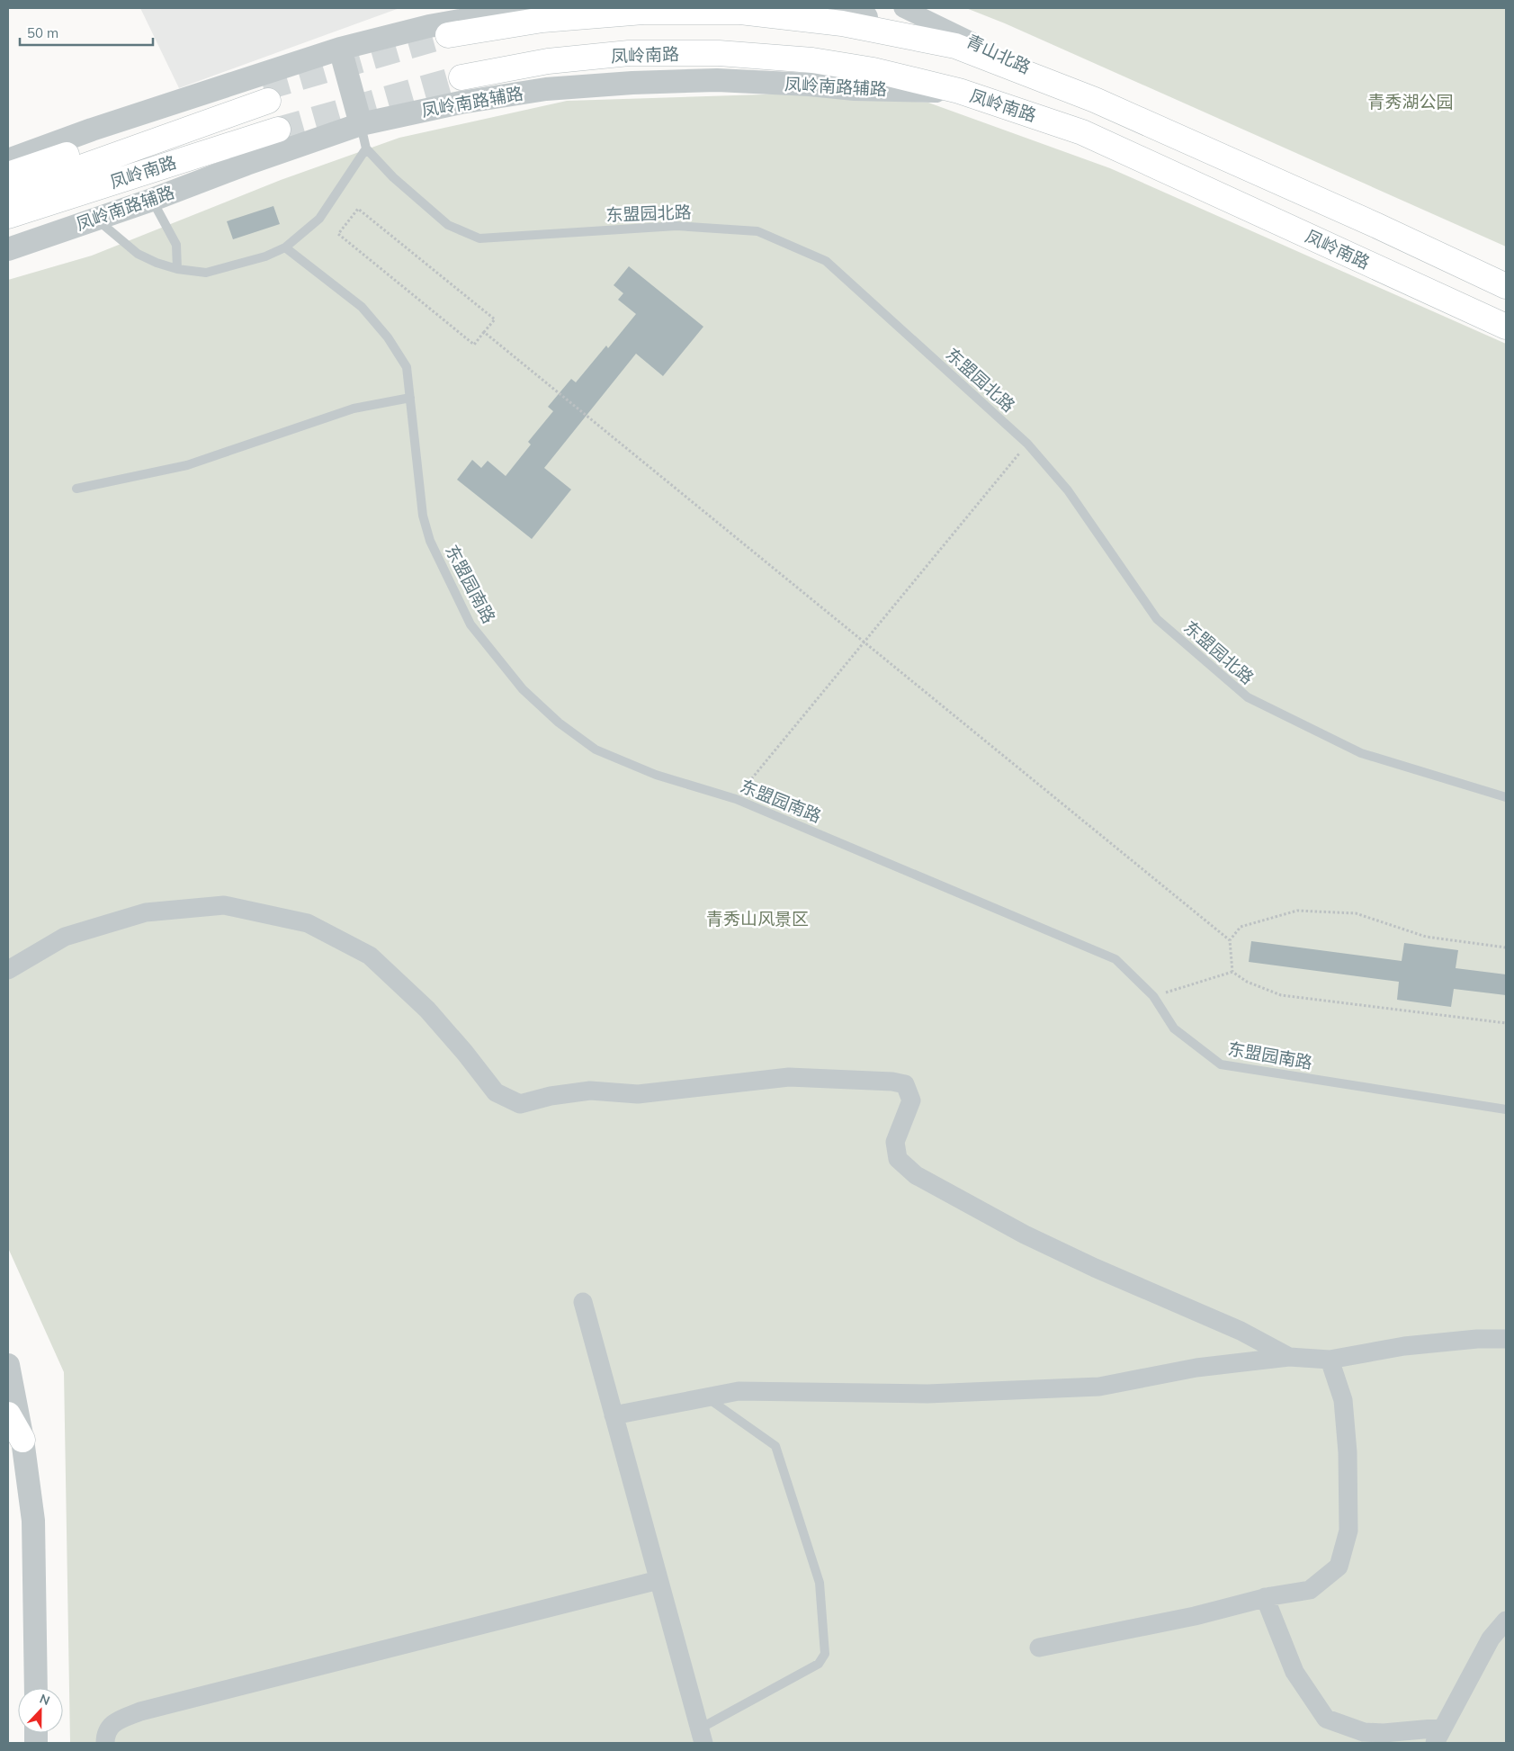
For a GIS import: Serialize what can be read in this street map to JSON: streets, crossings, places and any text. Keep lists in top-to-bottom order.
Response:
{
  "streets": {
    "main road": ["凤岭南路"],
    "street": ["青山北路", "凤岭南路辅路"],
    "lane": ["东盟园北路", "东盟园南路"]
  },
  "crossings": [
    ["青山北路", "凤岭南路"],
    ["凤岭南路", "凤岭南路辅路"]
  ],
  "parks": ["青秀湖公园", "青秀山风景区"],
  "scale_bar": "50 m",
  "north": "top"
}
